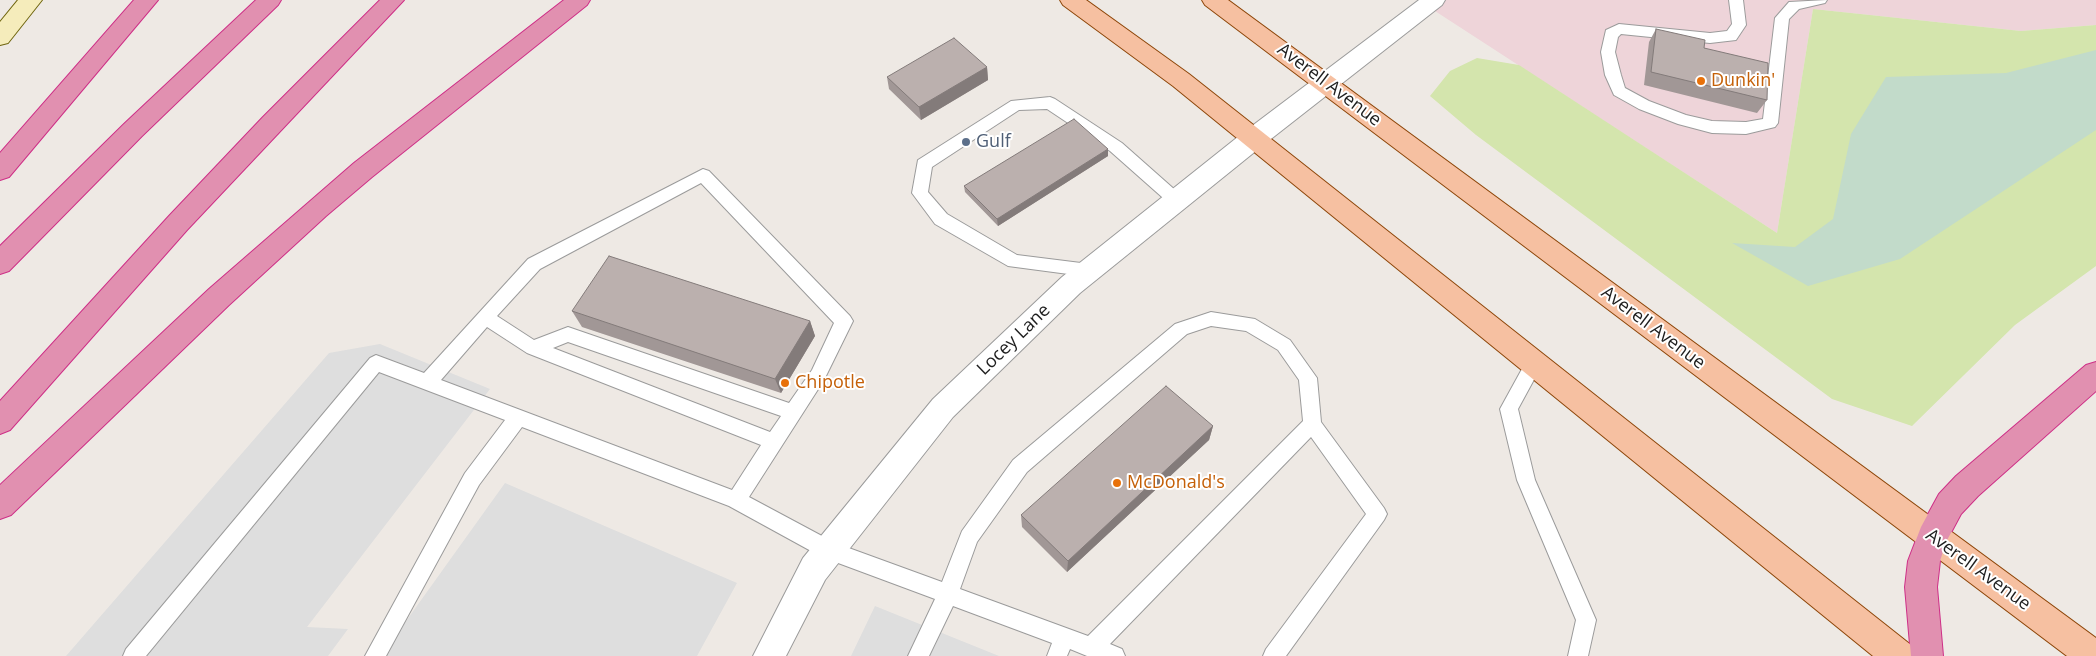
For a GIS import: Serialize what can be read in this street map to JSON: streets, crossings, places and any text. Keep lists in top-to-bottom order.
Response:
{
  "streets": {
    "main road": ["Averell Avenue"],
    "street": ["Locey Lane"]
  },
  "crossings": [
    ["Averell Avenue", "Locey Lane"]
  ],
  "places": [
    "Dunkin'",
    "Gulf",
    "Chipotle",
    "McDonald's"
  ]
}
